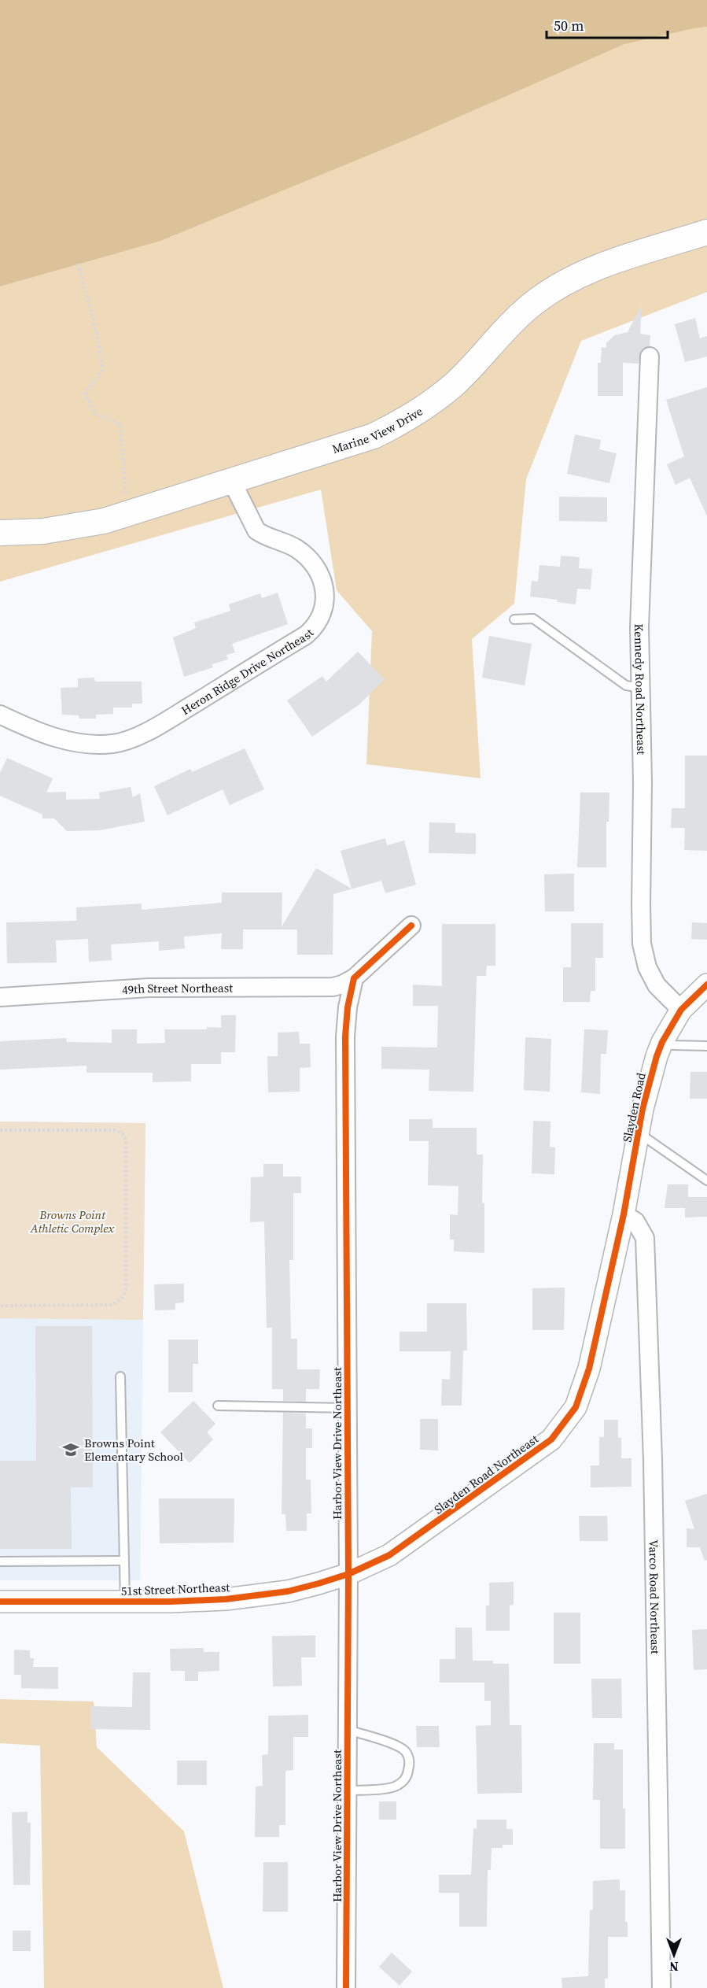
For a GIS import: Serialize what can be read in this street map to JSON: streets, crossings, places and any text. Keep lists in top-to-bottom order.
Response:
{
  "streets": {
    "main road": ["Marine View Drive"],
    "street": [
      "Heron Ridge Drive Northeast",
      "Kennedy Road Northeast",
      "49th Street Northeast",
      "Slayden Road",
      "Harbor View Drive Northeast",
      "Slayden Road Northeast",
      "51st Street Northeast",
      "Varco Road Northeast"
    ]
  },
  "crossings": [
    ["Marine View Drive", "Heron Ridge Drive Northeast"],
    ["Kennedy Road Northeast", "Slayden Road"],
    ["49th Street Northeast", "Harbor View Drive Northeast"],
    ["Slayden Road", "Slayden Road Northeast"],
    ["Slayden Road", "Varco Road Northeast"],
    ["Harbor View Drive Northeast", "Slayden Road Northeast"],
    ["Harbor View Drive Northeast", "51st Street Northeast"],
    ["Slayden Road Northeast", "51st Street Northeast"],
    ["Slayden Road Northeast", "Varco Road Northeast"]
  ],
  "parks": ["Browns Point Athletic Complex"],
  "places": {
    "school or university": ["Browns Point Elementary School"]
  },
  "scale_bar": "50 m",
  "north": "bottom"
}
